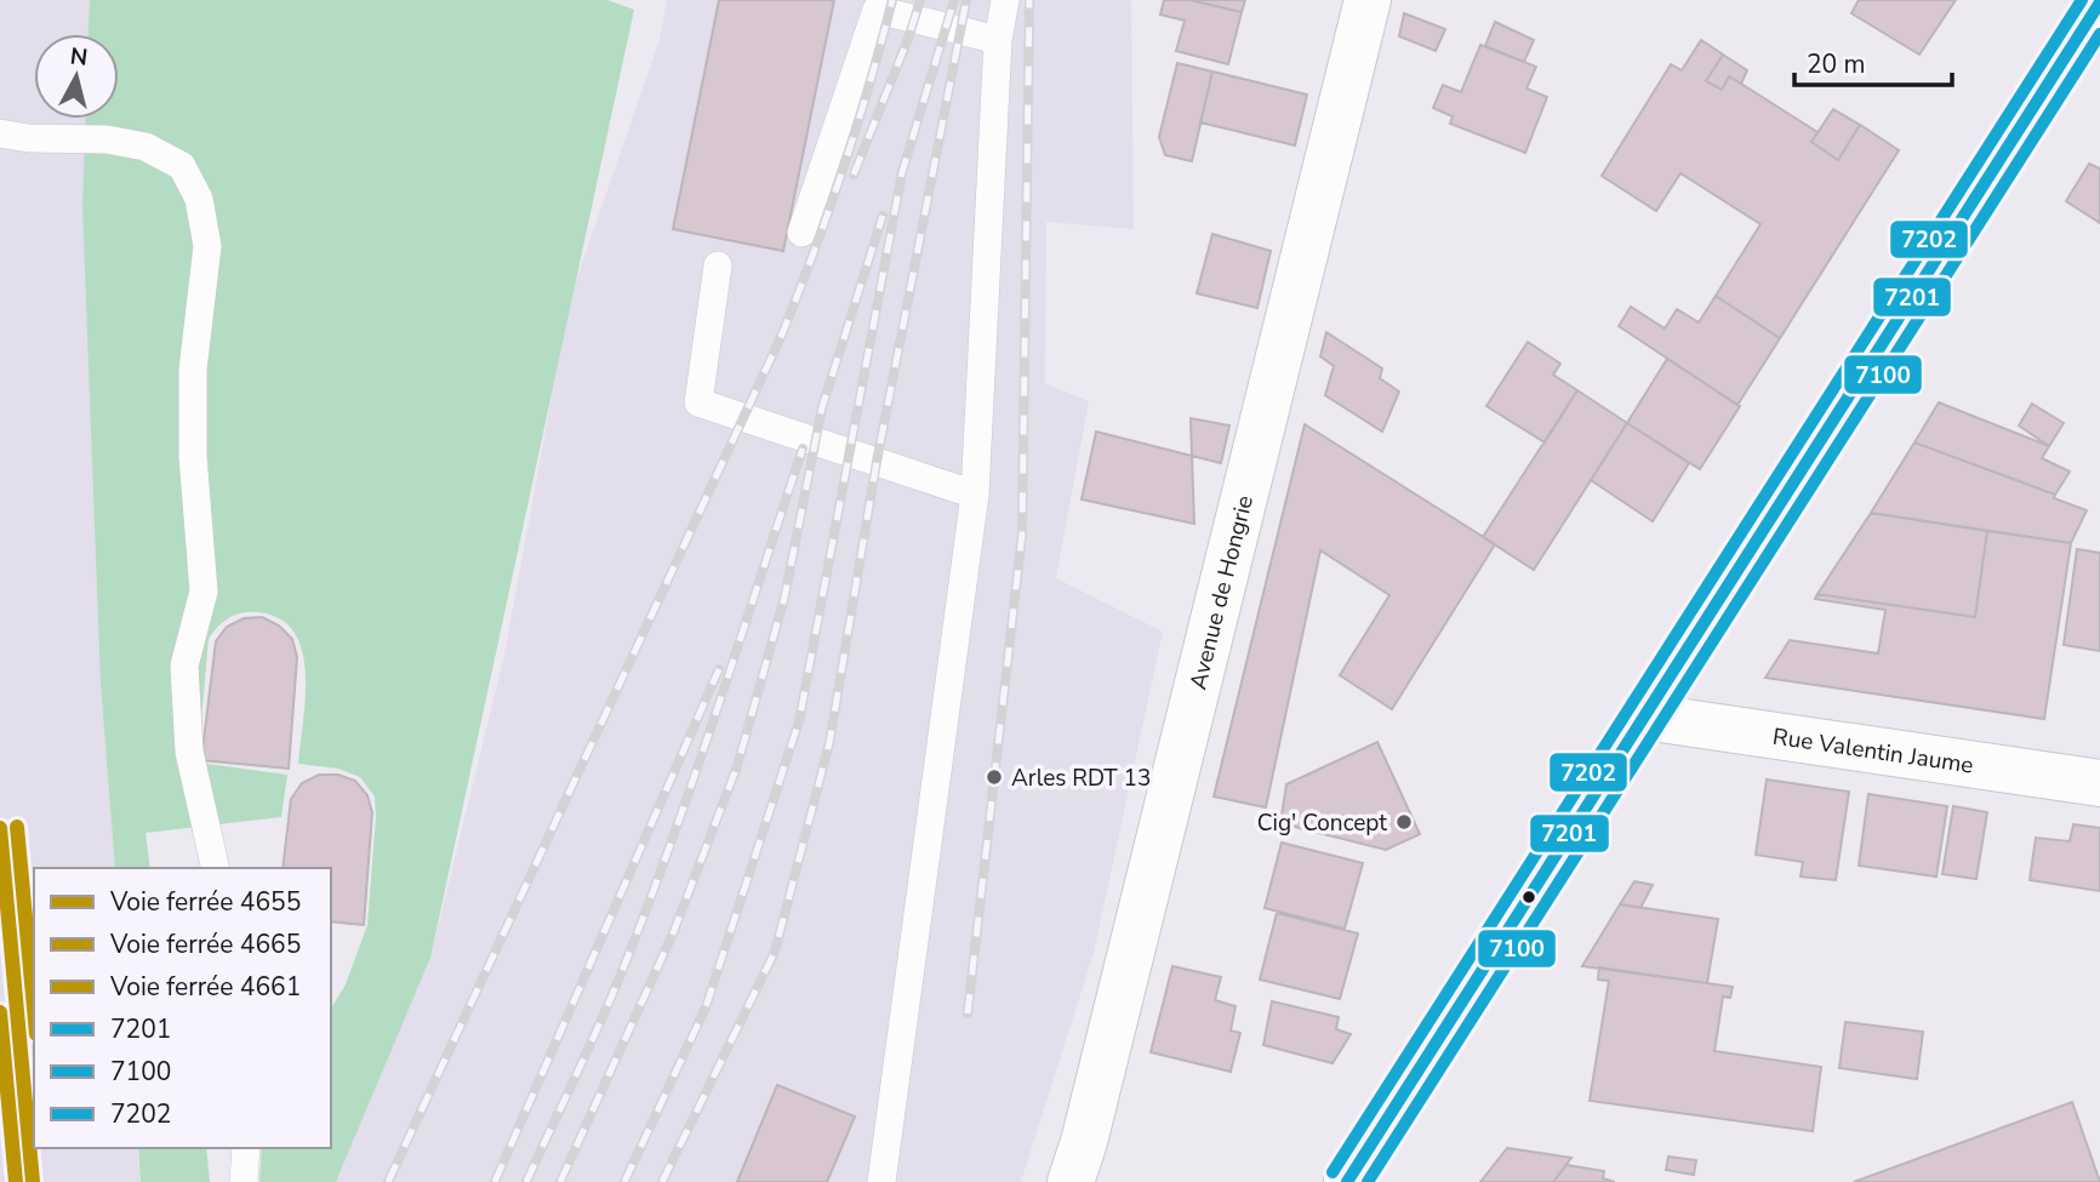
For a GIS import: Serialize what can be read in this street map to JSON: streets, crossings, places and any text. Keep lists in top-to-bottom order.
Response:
{
  "streets": {
    "street": ["Avenue de Hongrie", "Rue Valentin Jaume"]
  },
  "places": ["Arles RDT 13", "Cig' Concept"],
  "lines": [
    "transit line 7202",
    "transit line 7201",
    "transit line 7100",
    "rail line 4661",
    "rail line 4655",
    "rail line 4665"
  ],
  "legend": [
    "Voie ferrée 4655",
    "Voie ferrée 4665",
    "Voie ferrée 4661",
    "7201",
    "7100",
    "7202"
  ],
  "scale_bar": "20 m",
  "north": "top"
}
